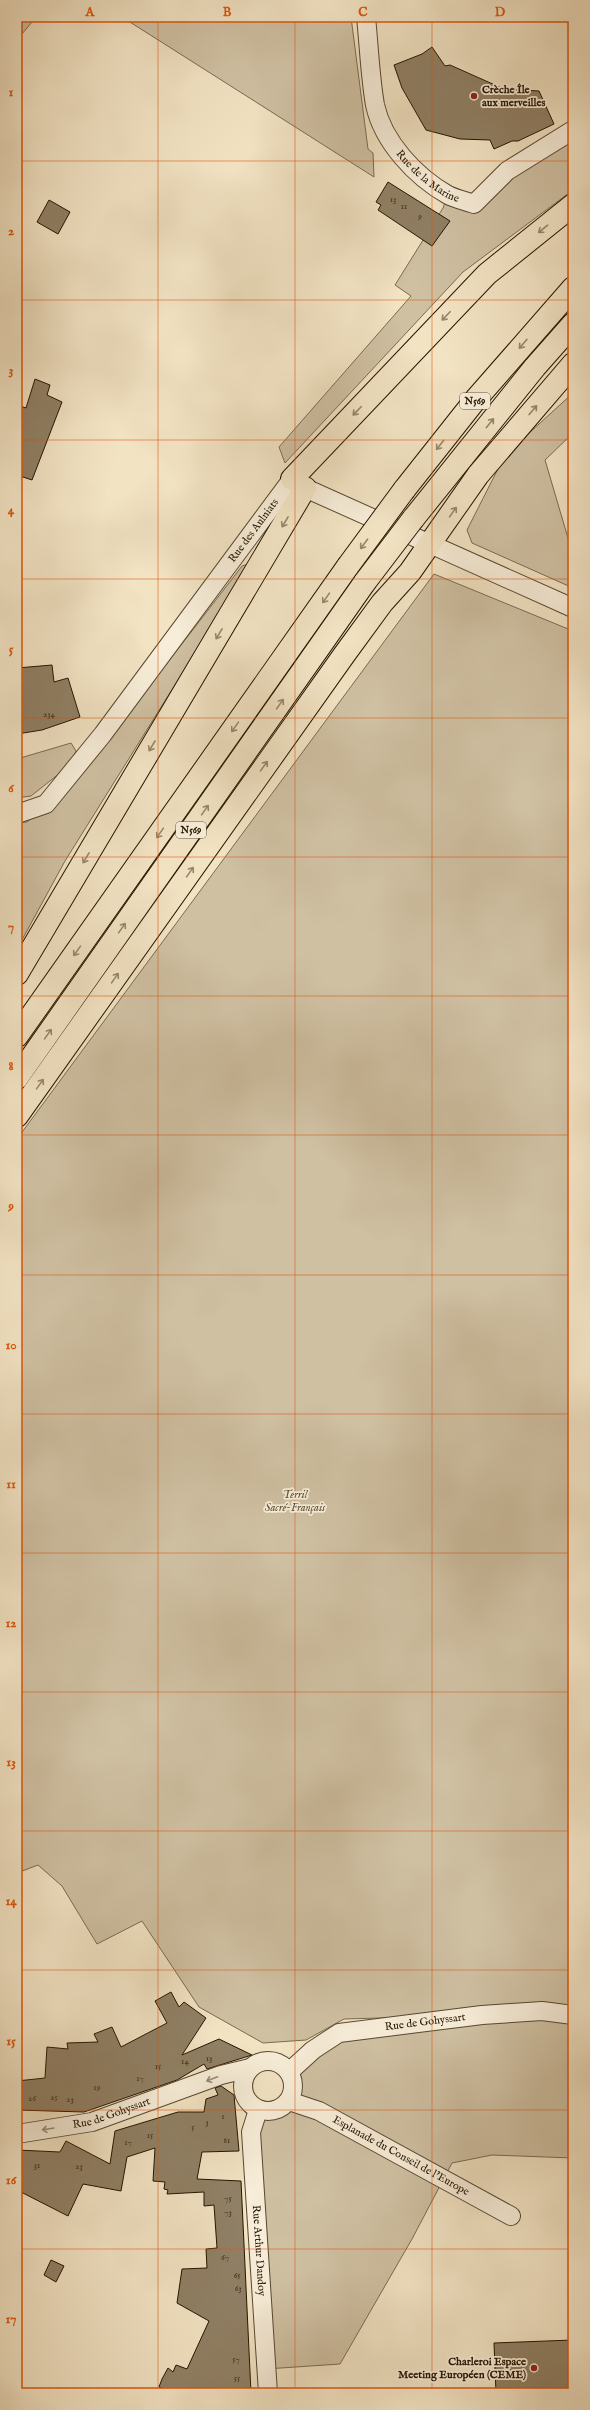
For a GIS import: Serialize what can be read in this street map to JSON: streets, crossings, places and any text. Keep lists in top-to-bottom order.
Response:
{
  "streets": {
    "highway": ["N569"],
    "street": [
      "Rue de la Marine",
      "Rue des Aulniats",
      "Rue de Gohyssart",
      "Esplanade du Conseil de l'Europe",
      "Rue Arthur Dandoy"
    ]
  },
  "crossings": [
    ["Rue de Gohyssart", "Esplanade du Conseil de l'Europe"],
    ["Rue de Gohyssart", "Rue Arthur Dandoy"],
    ["Esplanade du Conseil de l'Europe", "Rue Arthur Dandoy"]
  ],
  "one_way": ["Rue de Gohyssart"],
  "parks": ["Terril Sacré-Français"],
  "places": ["Crèche Île aux merveilles", "Charleroi Espace Meeting Européen (CEME)"],
  "house_numbers": [
    "13",
    "11",
    "9",
    "234",
    "13",
    "14",
    "15",
    "17",
    "19",
    "25",
    "26",
    "23",
    "1",
    "3",
    "5",
    "15",
    "81",
    "17",
    "31",
    "23",
    "75",
    "73",
    "67",
    "65",
    "63",
    "57",
    "55"
  ],
  "grid": {
    "columns": [
      "A",
      "B",
      "C",
      "D"
    ],
    "rows": [
      "1",
      "2",
      "3",
      "4",
      "5",
      "6",
      "7",
      "8",
      "9",
      "10",
      "11",
      "12",
      "13",
      "14",
      "15",
      "16",
      "17"
    ]
  }
}
